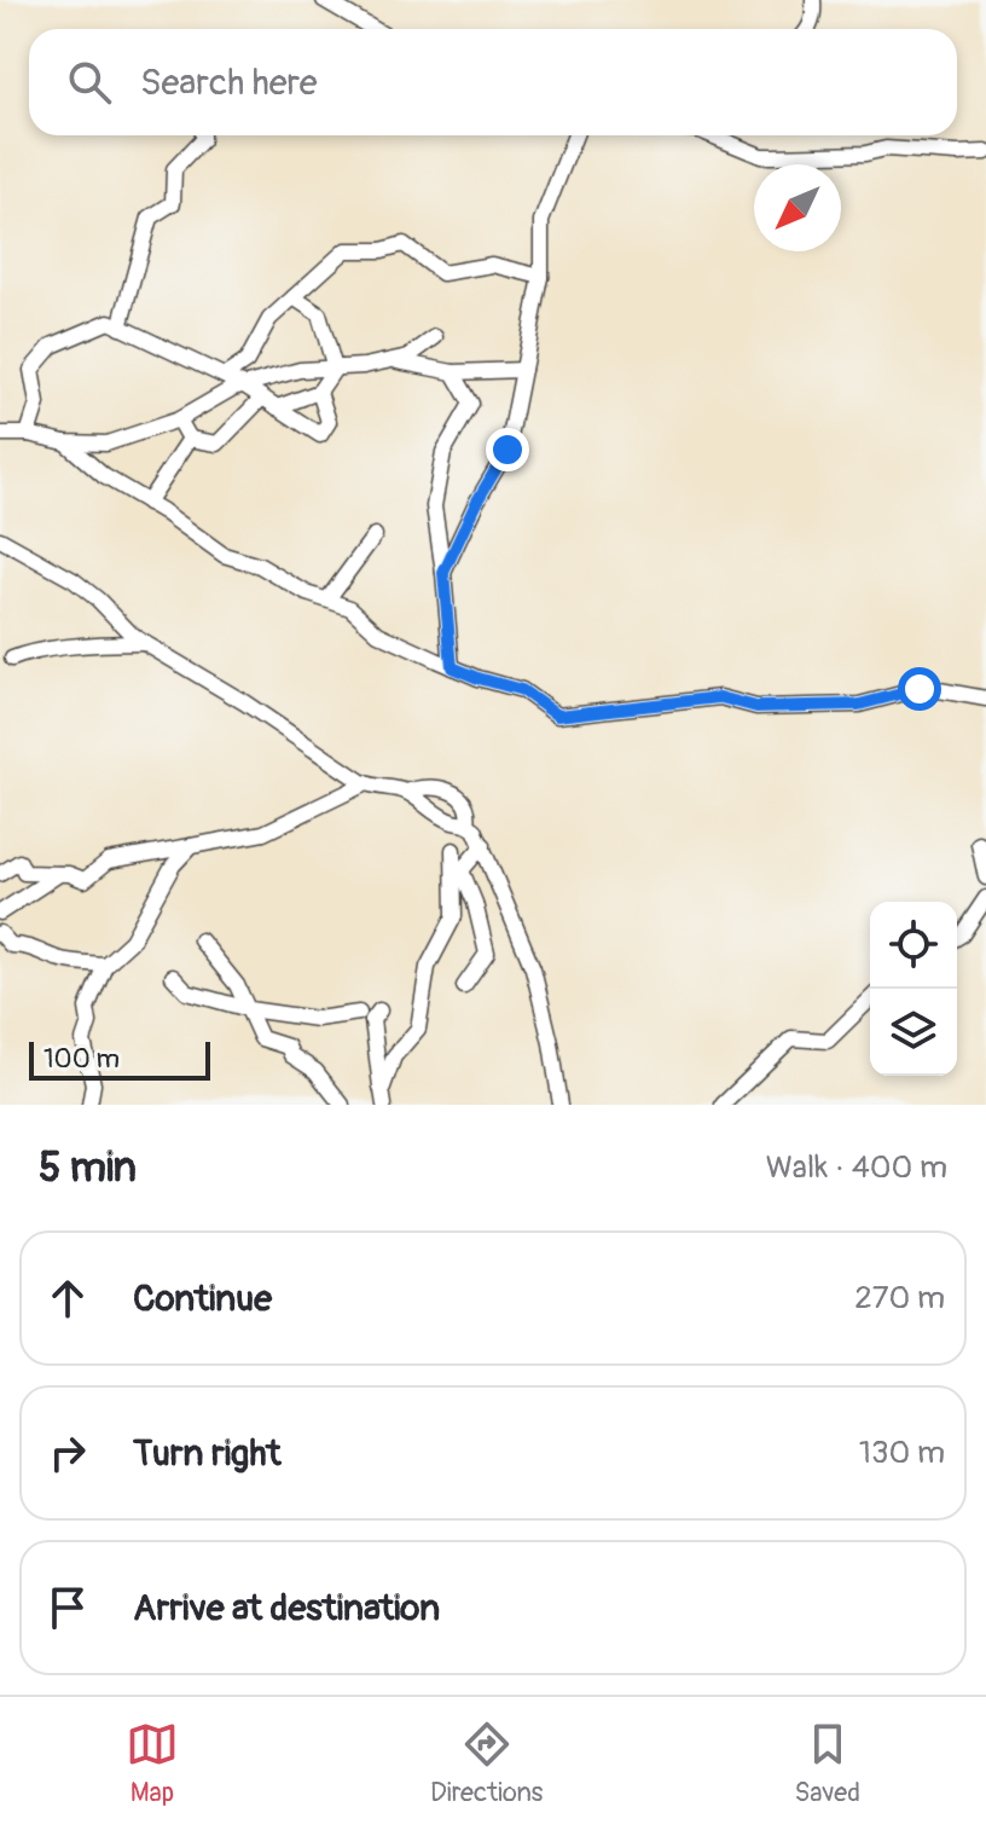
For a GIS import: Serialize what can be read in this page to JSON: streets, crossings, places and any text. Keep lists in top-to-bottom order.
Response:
{
  "scale_bar": "100 m",
  "north": "bottom left",
  "page": {
    "search": "Search here",
    "scale": "100 m",
    "heading": ["5 min", "Walk · 400 m"],
    "list": [
      ["Continue", "270 m"],
      ["Turn right", "130 m"],
      "Arrive at destination"
    ],
    "nav": ["Map", "Directions", "Saved"]
  }
}
